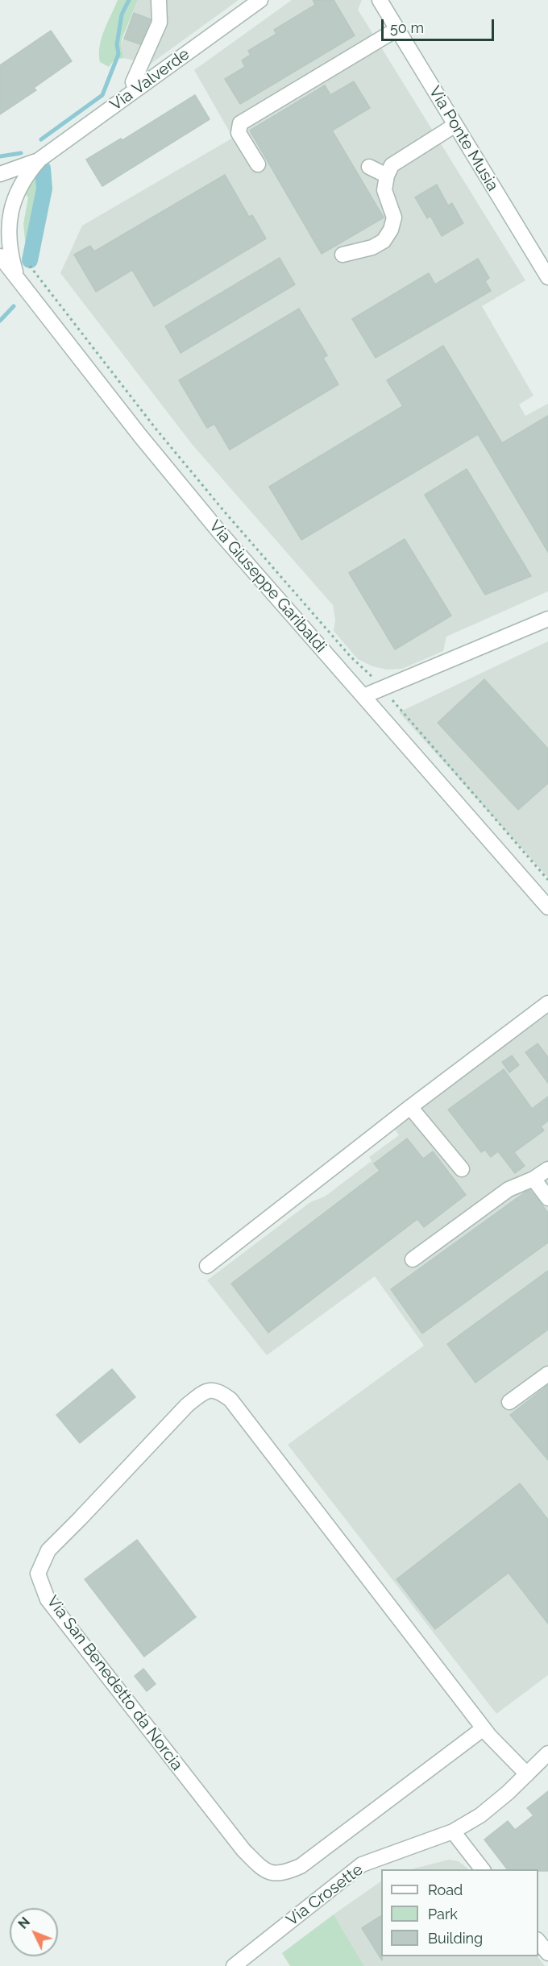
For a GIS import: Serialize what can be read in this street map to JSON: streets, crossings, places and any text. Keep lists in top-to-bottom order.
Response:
{
  "streets": {
    "street": [
      "Via Valverde",
      "Via Ponte Musia",
      "Via Giuseppe Garibaldi",
      "Via San Benedetto da Norcia",
      "Via Crosette"
    ]
  },
  "crossings": [
    ["Via Valverde", "Via Giuseppe Garibaldi"],
    ["Via San Benedetto da Norcia", "Via Crosette"]
  ],
  "legend": ["Road", "Park", "Building"],
  "scale_bar": "50 m",
  "north": "top left"
}
